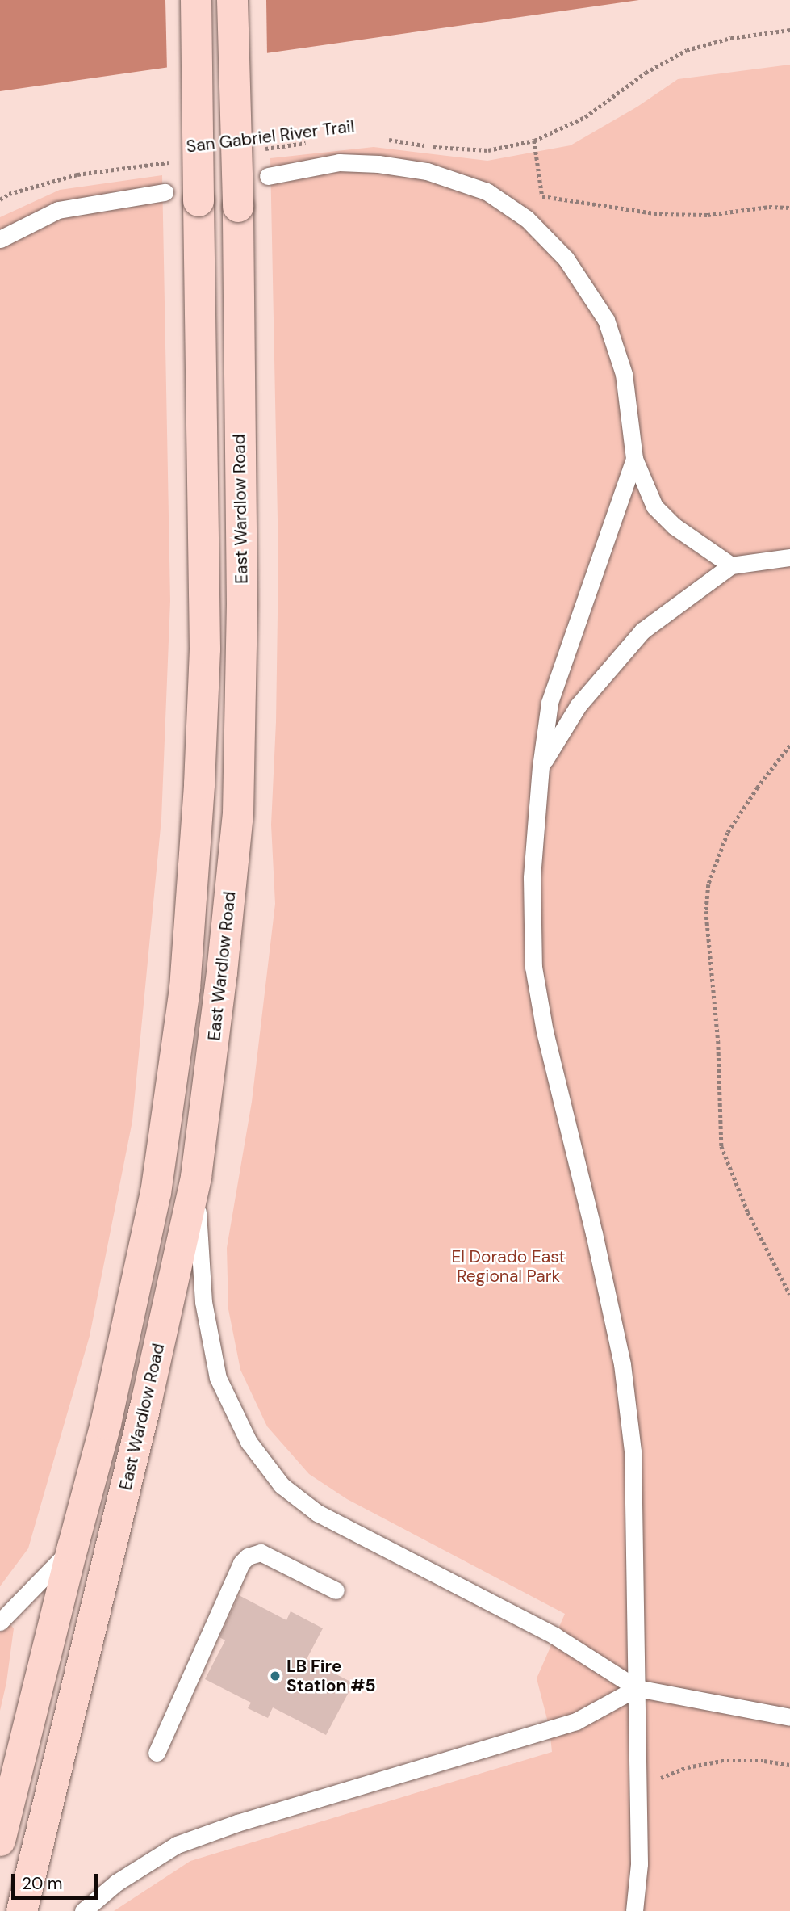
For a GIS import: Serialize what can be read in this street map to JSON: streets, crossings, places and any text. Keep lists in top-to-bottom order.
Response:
{
  "streets": {
    "main road": ["East Wardlow Road"],
    "path": ["San Gabriel River Trail"]
  },
  "parks": ["El Dorado East Regional Park"],
  "places": ["LB Fire Station #5"],
  "scale_bar": "20 m"
}
